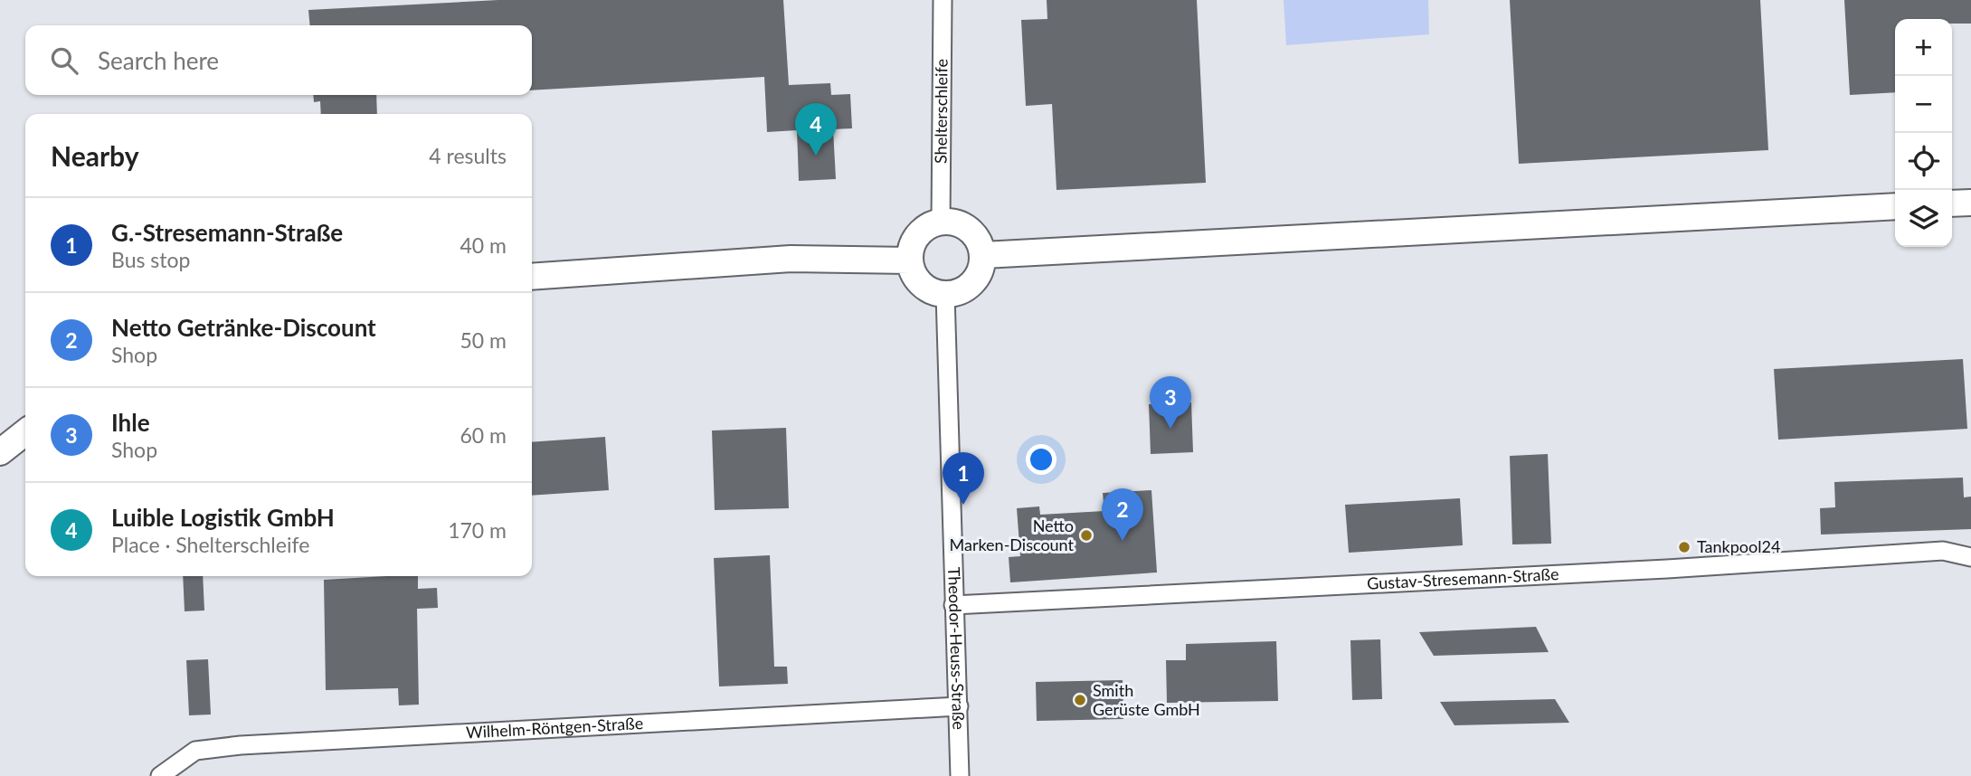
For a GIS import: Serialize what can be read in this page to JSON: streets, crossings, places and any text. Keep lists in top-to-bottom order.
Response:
{
  "streets": {
    "street": [
      "Shelterschleife",
      "Gustav-Stresemann-Straße",
      "Theodor-Heuss-Straße",
      "Wilhelm-Röntgen-Straße"
    ]
  },
  "crossings": [
    ["Shelterschleife", "Theodor-Heuss-Straße"],
    ["Gustav-Stresemann-Straße", "Theodor-Heuss-Straße"],
    ["Theodor-Heuss-Straße", "Wilhelm-Röntgen-Straße"]
  ],
  "places": ["Netto Marken-Discount", "Tankpool24", "Smith Gerüste GmbH"],
  "page": {
    "map_buttons": ["+", "−"],
    "search": "Search here",
    "pins": [
      "4",
      "3",
      "1",
      "2"
    ],
    "heading": ["Nearby", "4 results"],
    "list": [
      {
        "mark": "1",
        "name": "G.-Stresemann-Straße",
        "note": "Bus stop",
        "value": "40 m"
      },
      {
        "mark": "2",
        "name": "Netto Getränke-Discount",
        "note": "Shop",
        "value": "50 m"
      },
      {
        "mark": "3",
        "name": "Ihle",
        "note": "Shop",
        "value": "60 m"
      },
      {
        "mark": "4",
        "name": "Luible Logistik GmbH",
        "note": "Place · Shelterschleife",
        "value": "170 m"
      }
    ]
  }
}
